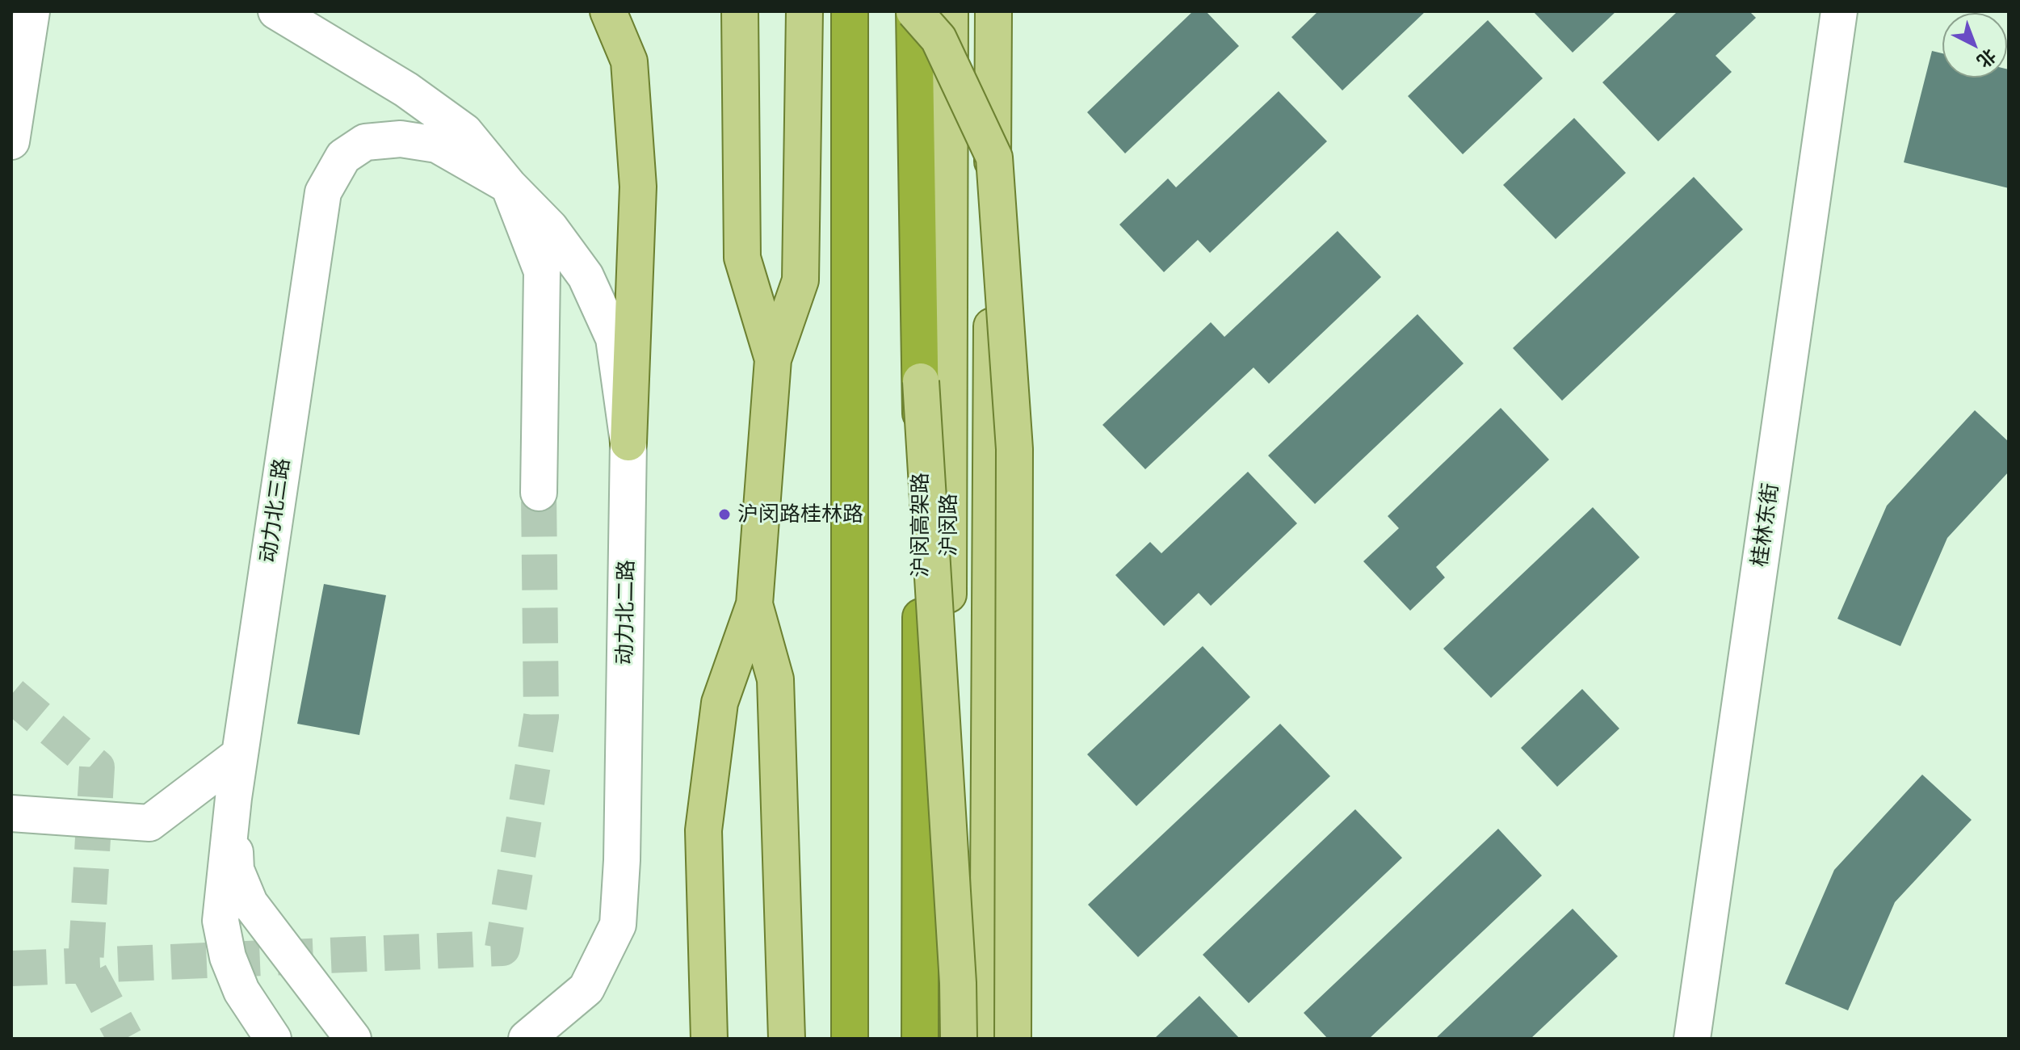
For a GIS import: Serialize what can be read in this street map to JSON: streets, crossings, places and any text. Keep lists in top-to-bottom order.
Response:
{
  "streets": {
    "highway": ["沪闵高架路"],
    "main road": ["沪闵路"],
    "street": ["动力北三路", "桂林东街", "动力北二路"]
  },
  "crossings": [
    ["动力北三路", "动力北二路"]
  ],
  "places": ["沪闵路桂林路"],
  "north": "bottom right"
}
